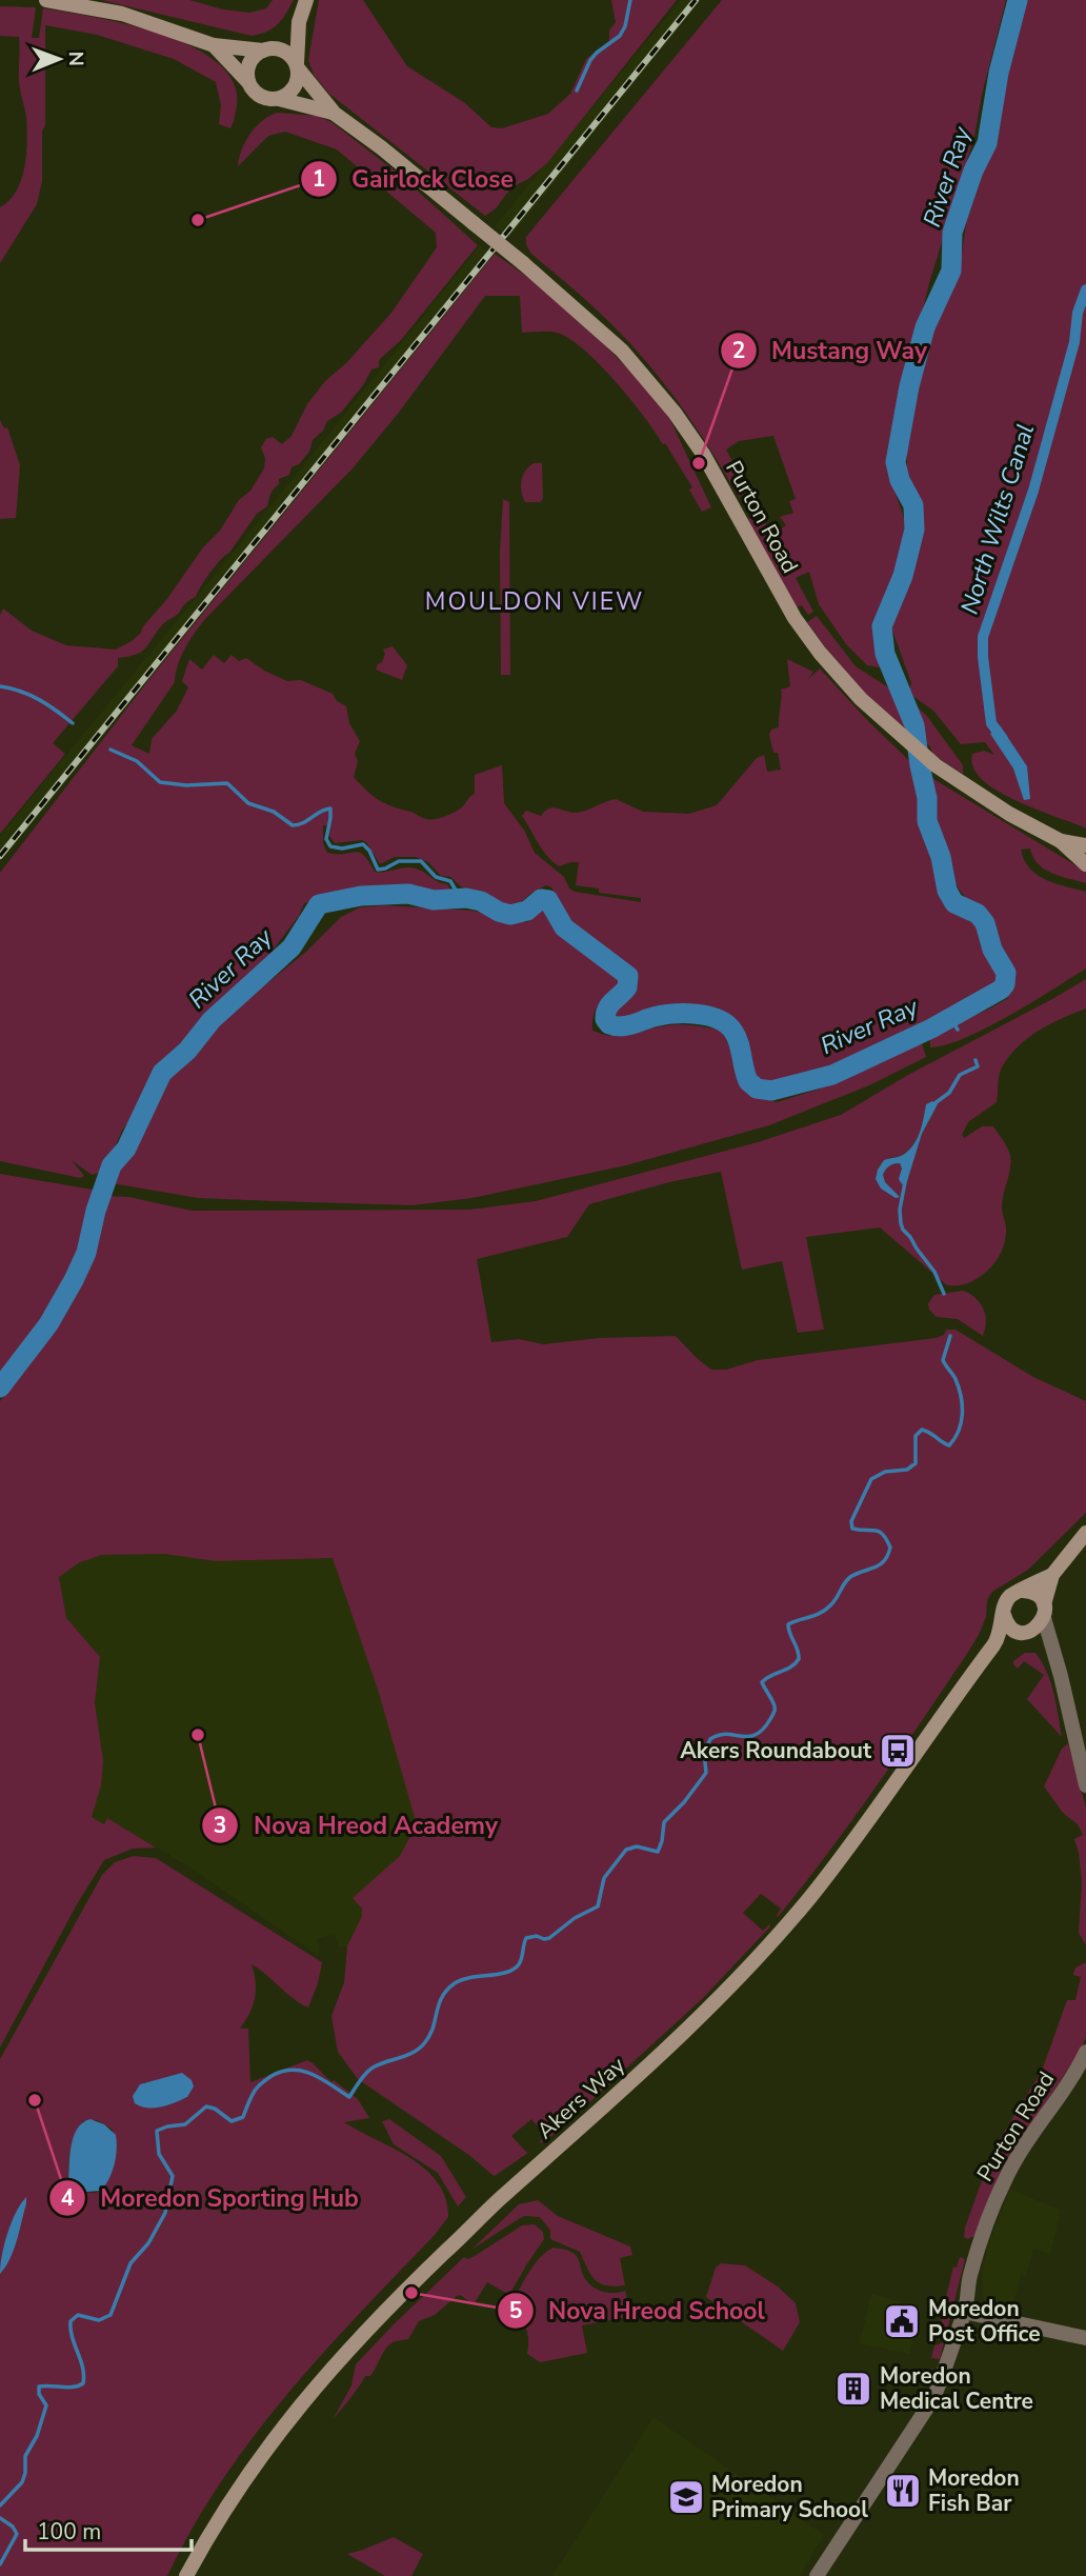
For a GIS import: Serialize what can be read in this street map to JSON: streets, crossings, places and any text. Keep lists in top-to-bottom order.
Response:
{
  "streets": {
    "main road": ["Purton Road", "Akers Way"]
  },
  "districts": ["MOULDON VIEW"],
  "water": ["River Ray", "North Wilts Canal"],
  "places": {
    "other": [
      "Gairlock Close",
      "Mustang Way",
      "Nova Hreod Academy",
      "Moredon Sporting Hub",
      "Nova Hreod School"
    ],
    "bus stop": ["Akers Roundabout"],
    "public building": ["Moredon Post Office"],
    "building": ["Moredon Medical Centre"],
    "restaurant": ["Moredon Fish Bar"],
    "school or university": ["Moredon Primary School"]
  },
  "scale_bar": "100 m",
  "north": "right"
}
